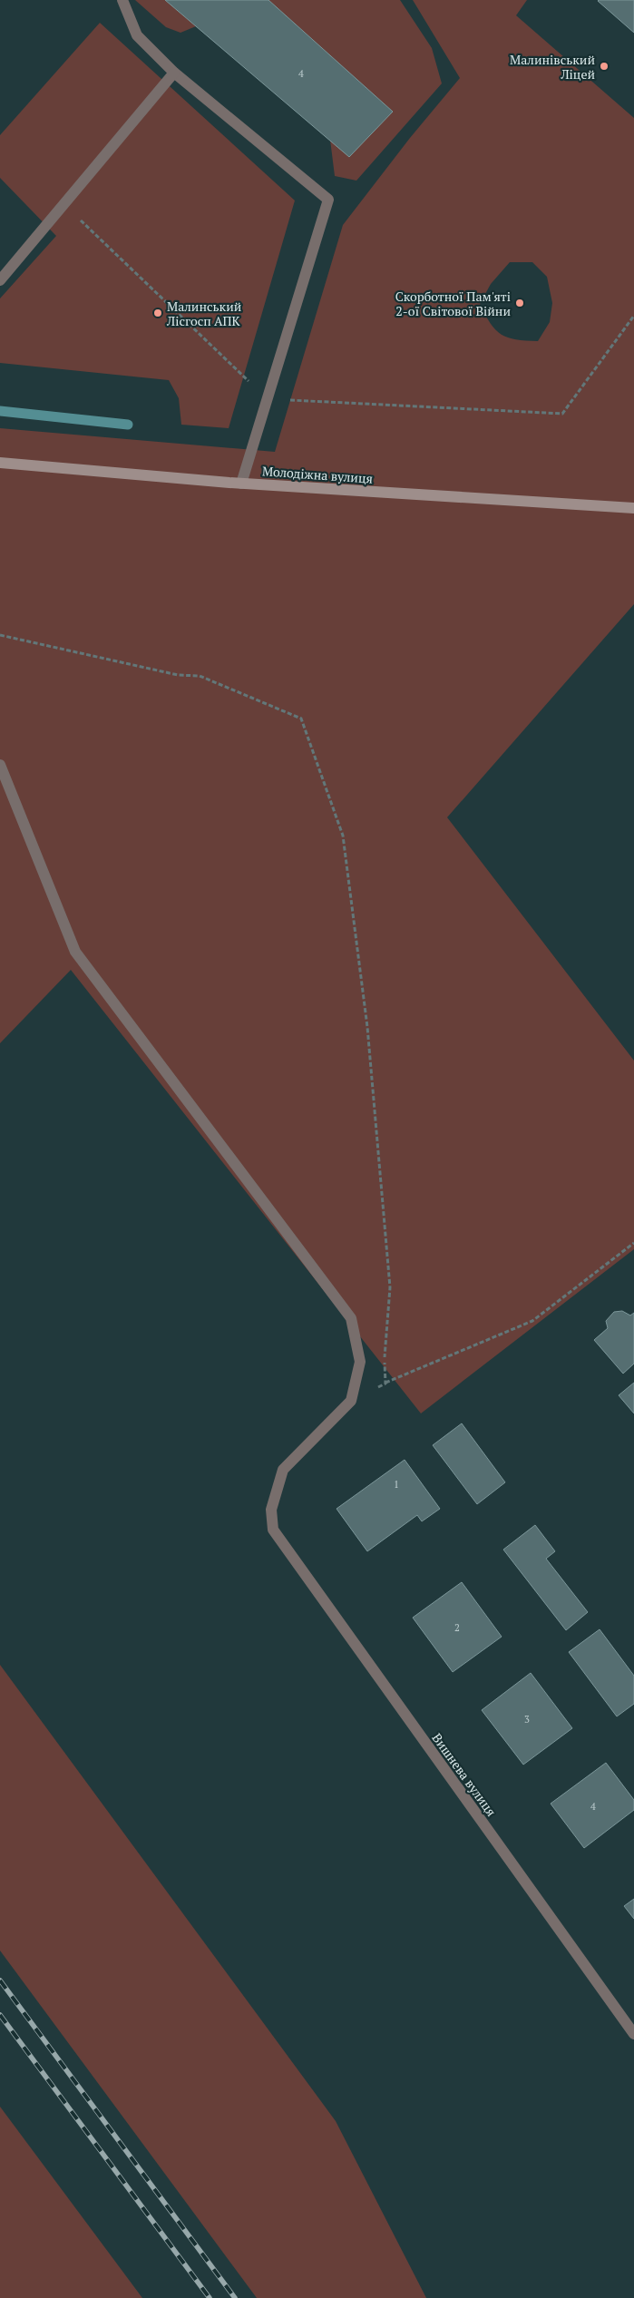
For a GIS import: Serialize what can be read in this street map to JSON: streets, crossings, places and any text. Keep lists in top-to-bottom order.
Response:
{
  "streets": {
    "street": ["Молодіжна вулиця", "Вишнева вулиця"]
  },
  "places": ["Малинівський Ліцей", "Скорботної Пам'яті 2-ої Світової Війни", "Малинський Лісгосп АПК"],
  "house_numbers": [
    "4",
    "1",
    "2",
    "3",
    "4"
  ]
}
